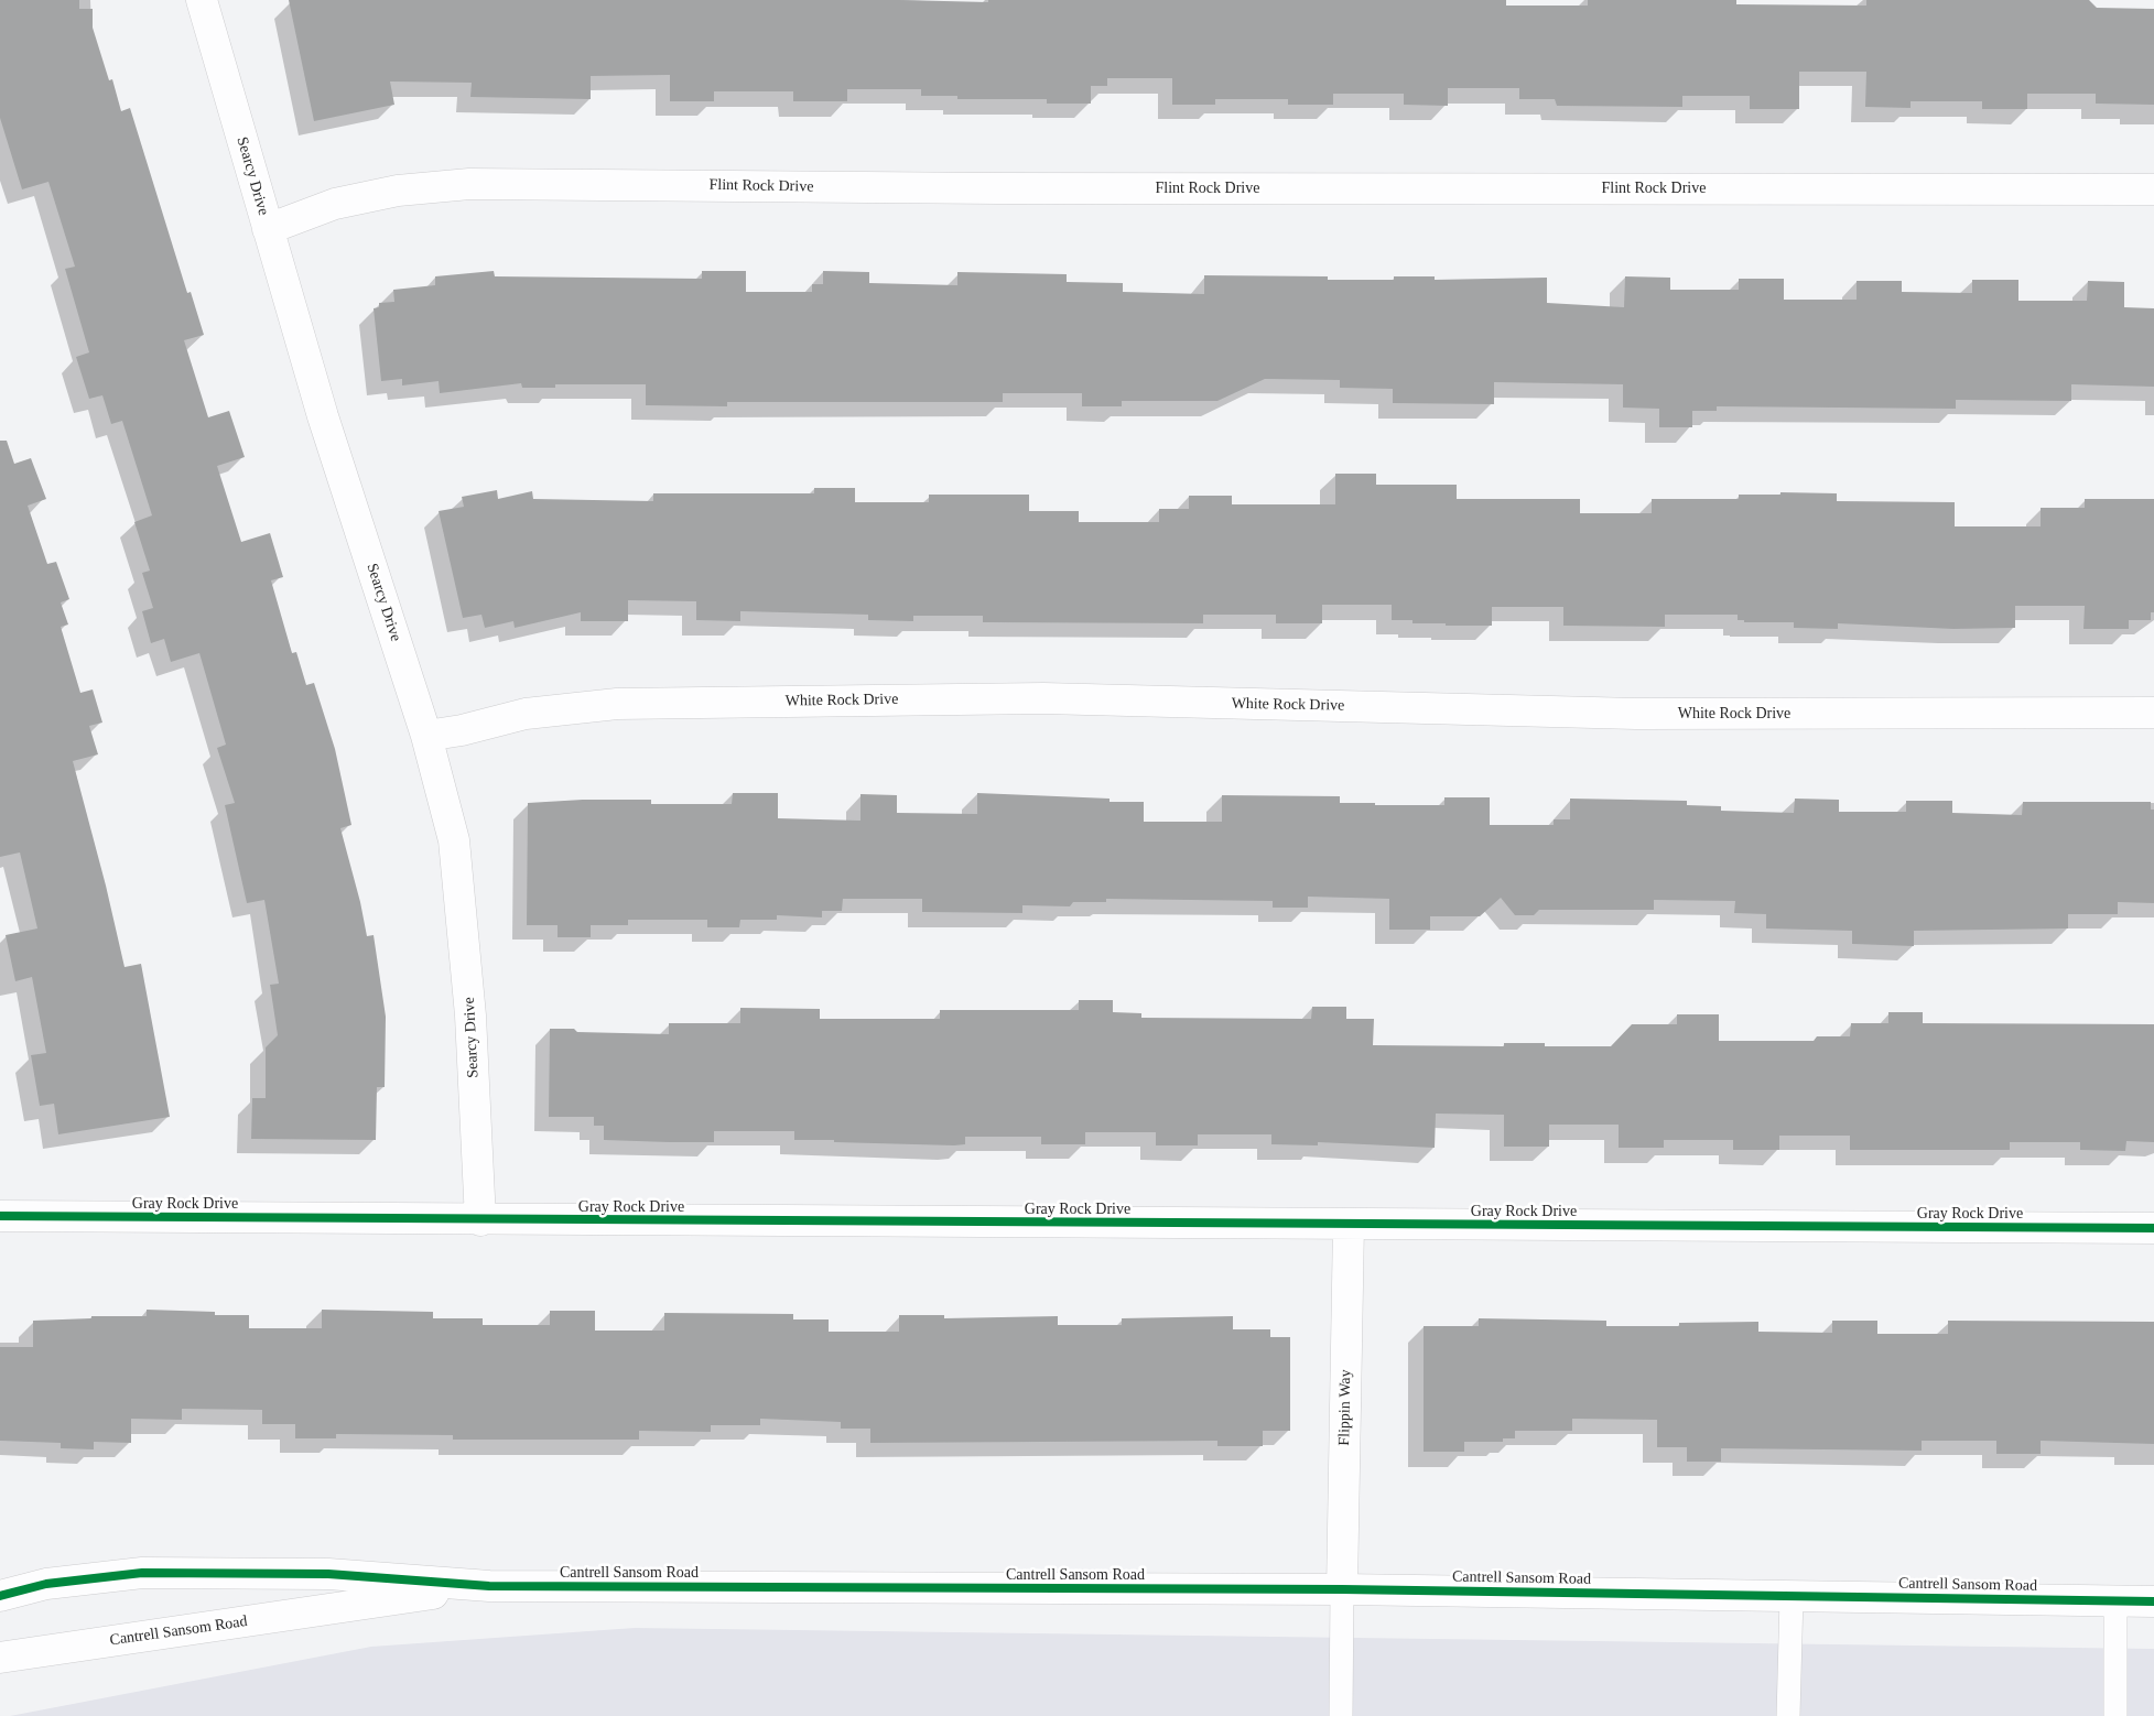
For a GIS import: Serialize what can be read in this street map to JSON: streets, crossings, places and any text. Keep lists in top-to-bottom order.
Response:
{
  "streets": {
    "street": [
      "Searcy Drive",
      "Flint Rock Drive",
      "White Rock Drive",
      "Gray Rock Drive",
      "Flippin Way",
      "Cantrell Sansom Road"
    ]
  },
  "crossings": [
    ["Searcy Drive", "Flint Rock Drive"],
    ["Searcy Drive", "White Rock Drive"],
    ["Searcy Drive", "Gray Rock Drive"],
    ["Gray Rock Drive", "Flippin Way"],
    ["Flippin Way", "Cantrell Sansom Road"]
  ]
}
